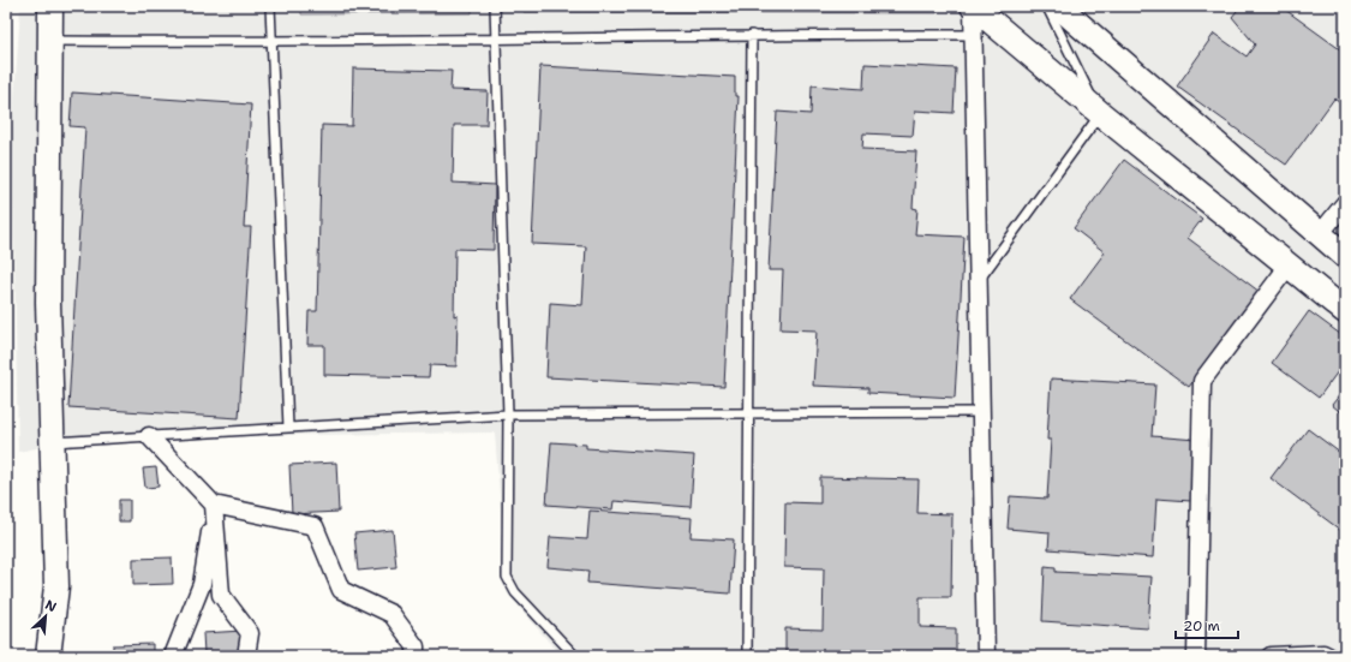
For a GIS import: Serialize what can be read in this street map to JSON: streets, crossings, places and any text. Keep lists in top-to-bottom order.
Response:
{
  "scale_bar": "20 m",
  "north": "top right"
}
